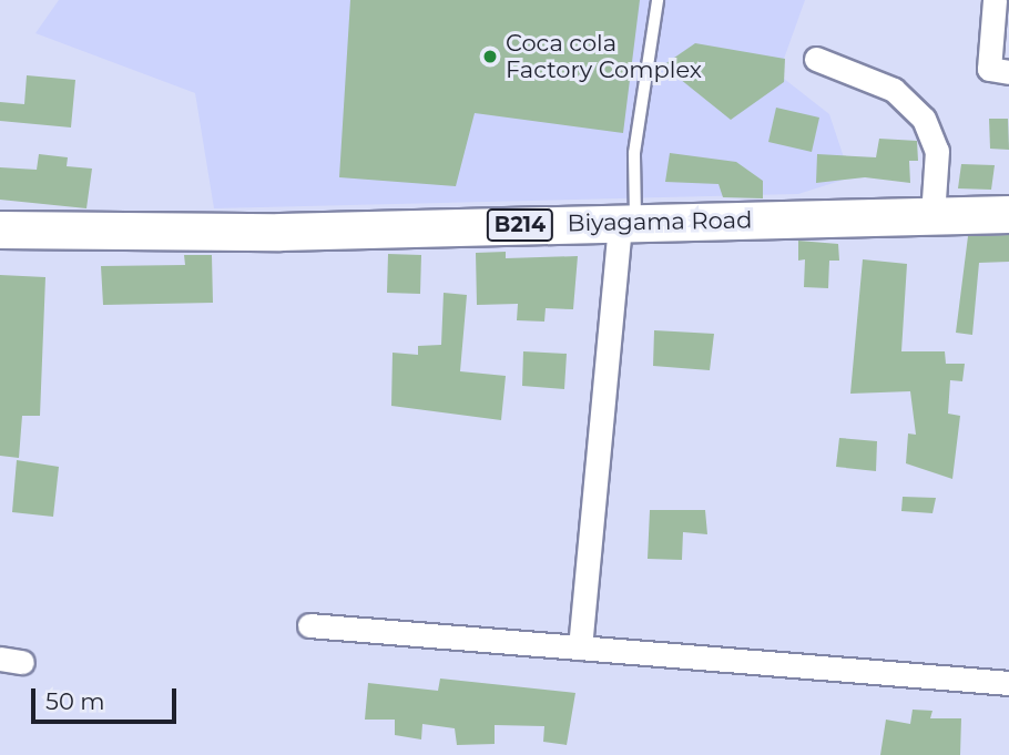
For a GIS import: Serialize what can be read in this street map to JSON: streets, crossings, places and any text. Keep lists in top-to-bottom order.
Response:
{
  "streets": {
    "main road": ["Biyagama Road", "B214"]
  },
  "places": ["Coca cola Factory Complex"],
  "scale_bar": "50 m"
}
